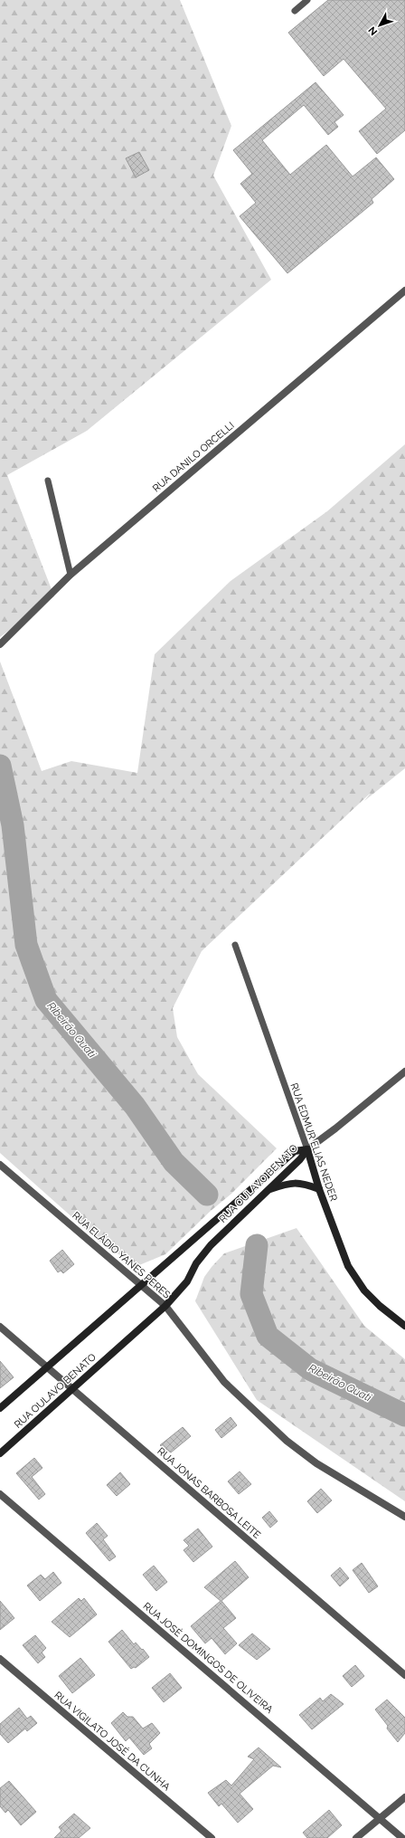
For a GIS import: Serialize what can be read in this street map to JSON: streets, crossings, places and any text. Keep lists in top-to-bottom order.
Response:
{
  "streets": {
    "street": [
      "RUA DANILO ORCELLI",
      "RUA EDMUR ELIAS NEDER",
      "RUA OULAVO BENATO",
      "RUA ELÁDIO YANES PERES",
      "RUA JONAS BARBOSA LEITE",
      "RUA JOSÉ DOMINGOS DE OLIVEIRA",
      "RUA VIGILATO JOSÉ DA CUNHA"
    ]
  },
  "crossings": [
    ["RUA EDMUR ELIAS NEDER", "RUA OULAVO BENATO"],
    ["RUA OULAVO BENATO", "RUA ELÁDIO YANES PERES"],
    ["RUA OULAVO BENATO", "RUA JONAS BARBOSA LEITE"]
  ],
  "water": ["Ribeirão Quati"],
  "north": "bottom left"
}
